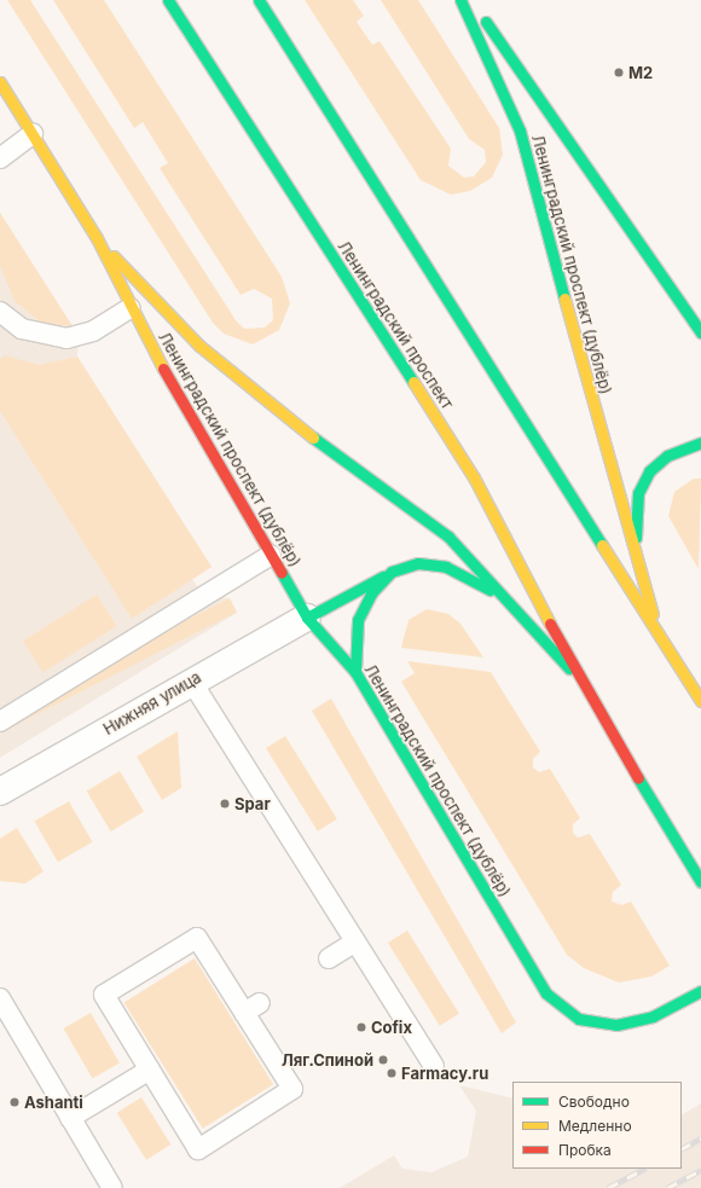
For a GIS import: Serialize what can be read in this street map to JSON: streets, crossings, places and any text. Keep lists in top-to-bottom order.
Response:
{
  "streets": {
    "main road": ["Ленинградский проспект (дублёр)", "Ленинградский проспект"],
    "street": ["Нижняя улица"]
  },
  "crossings": [
    ["Ленинградский проспект (дублёр)", "Ленинградский проспект"],
    ["Ленинградский проспект (дублёр)", "Нижняя улица"]
  ],
  "places": [
    "М2",
    "Spar",
    "Cofix",
    "Ляг.Спиной",
    "Farmacy.ru",
    "Ashanti"
  ],
  "legend": ["Свободно", "Медленно", "Пробка"]
}
